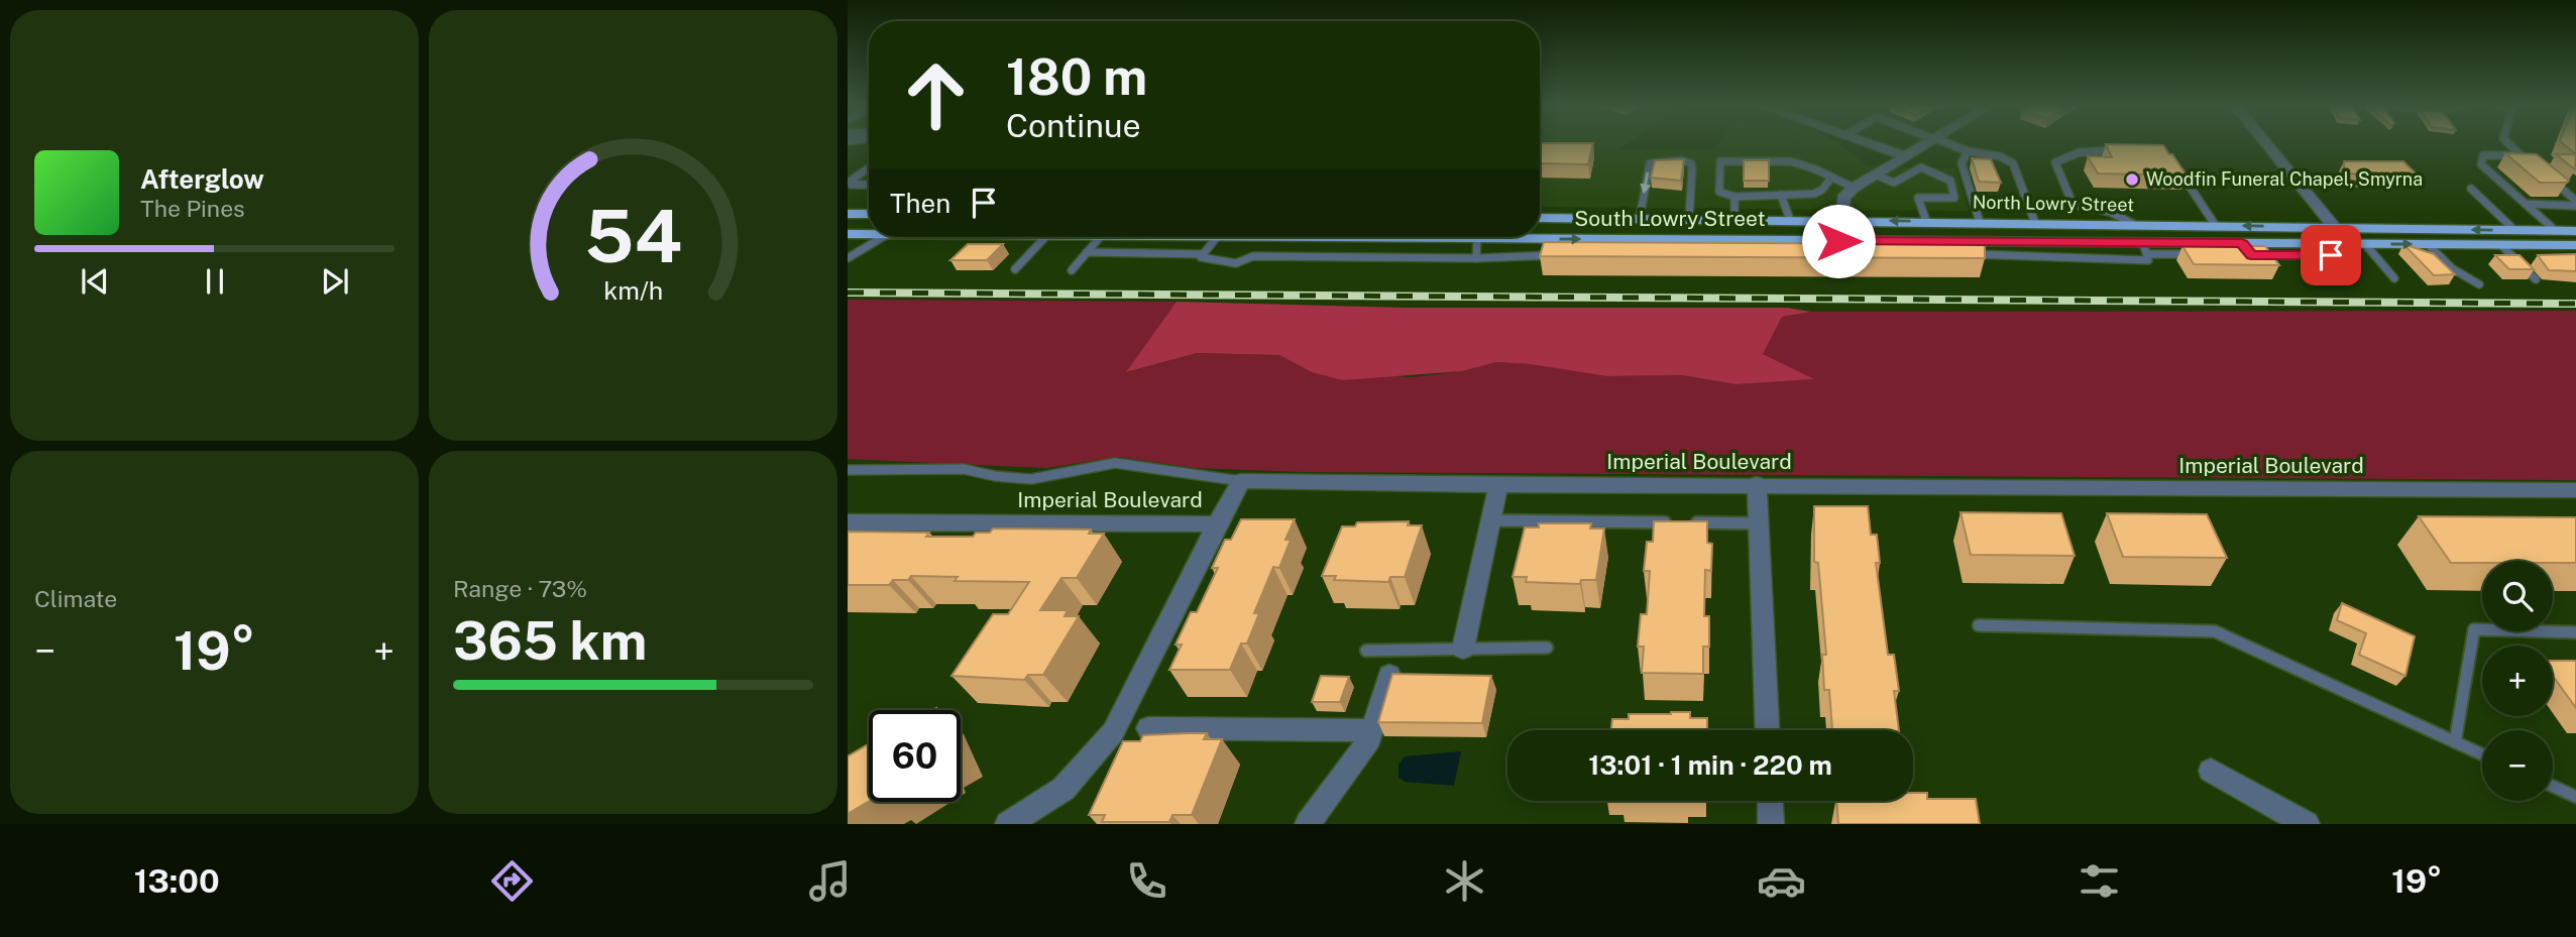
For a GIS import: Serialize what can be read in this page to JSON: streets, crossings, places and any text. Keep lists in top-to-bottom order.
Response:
{
  "streets": {
    "main road": ["North Lowry Street", "South Lowry Street"],
    "street": ["Imperial Boulevard"]
  },
  "one_way": ["North Lowry Street"],
  "places": ["Woodfin Funeral Chapel, Smyrna"],
  "page": {
    "turn": ["180 m", "Continue"],
    "song": ["Afterglow", "The Pines"],
    "then": "Then",
    "tile": [
      "Climate",
      ["Range · 73%", "365 km"]
    ],
    "map_buttons": ["+", "−"],
    "heat": ["−", "19°", "+"],
    "limit": "60",
    "trip": "13:01 · 1 min · 220 m",
    "tabs": ["13:00", "19°"],
    "gauge": ["54", "km/h"]
  }
}
